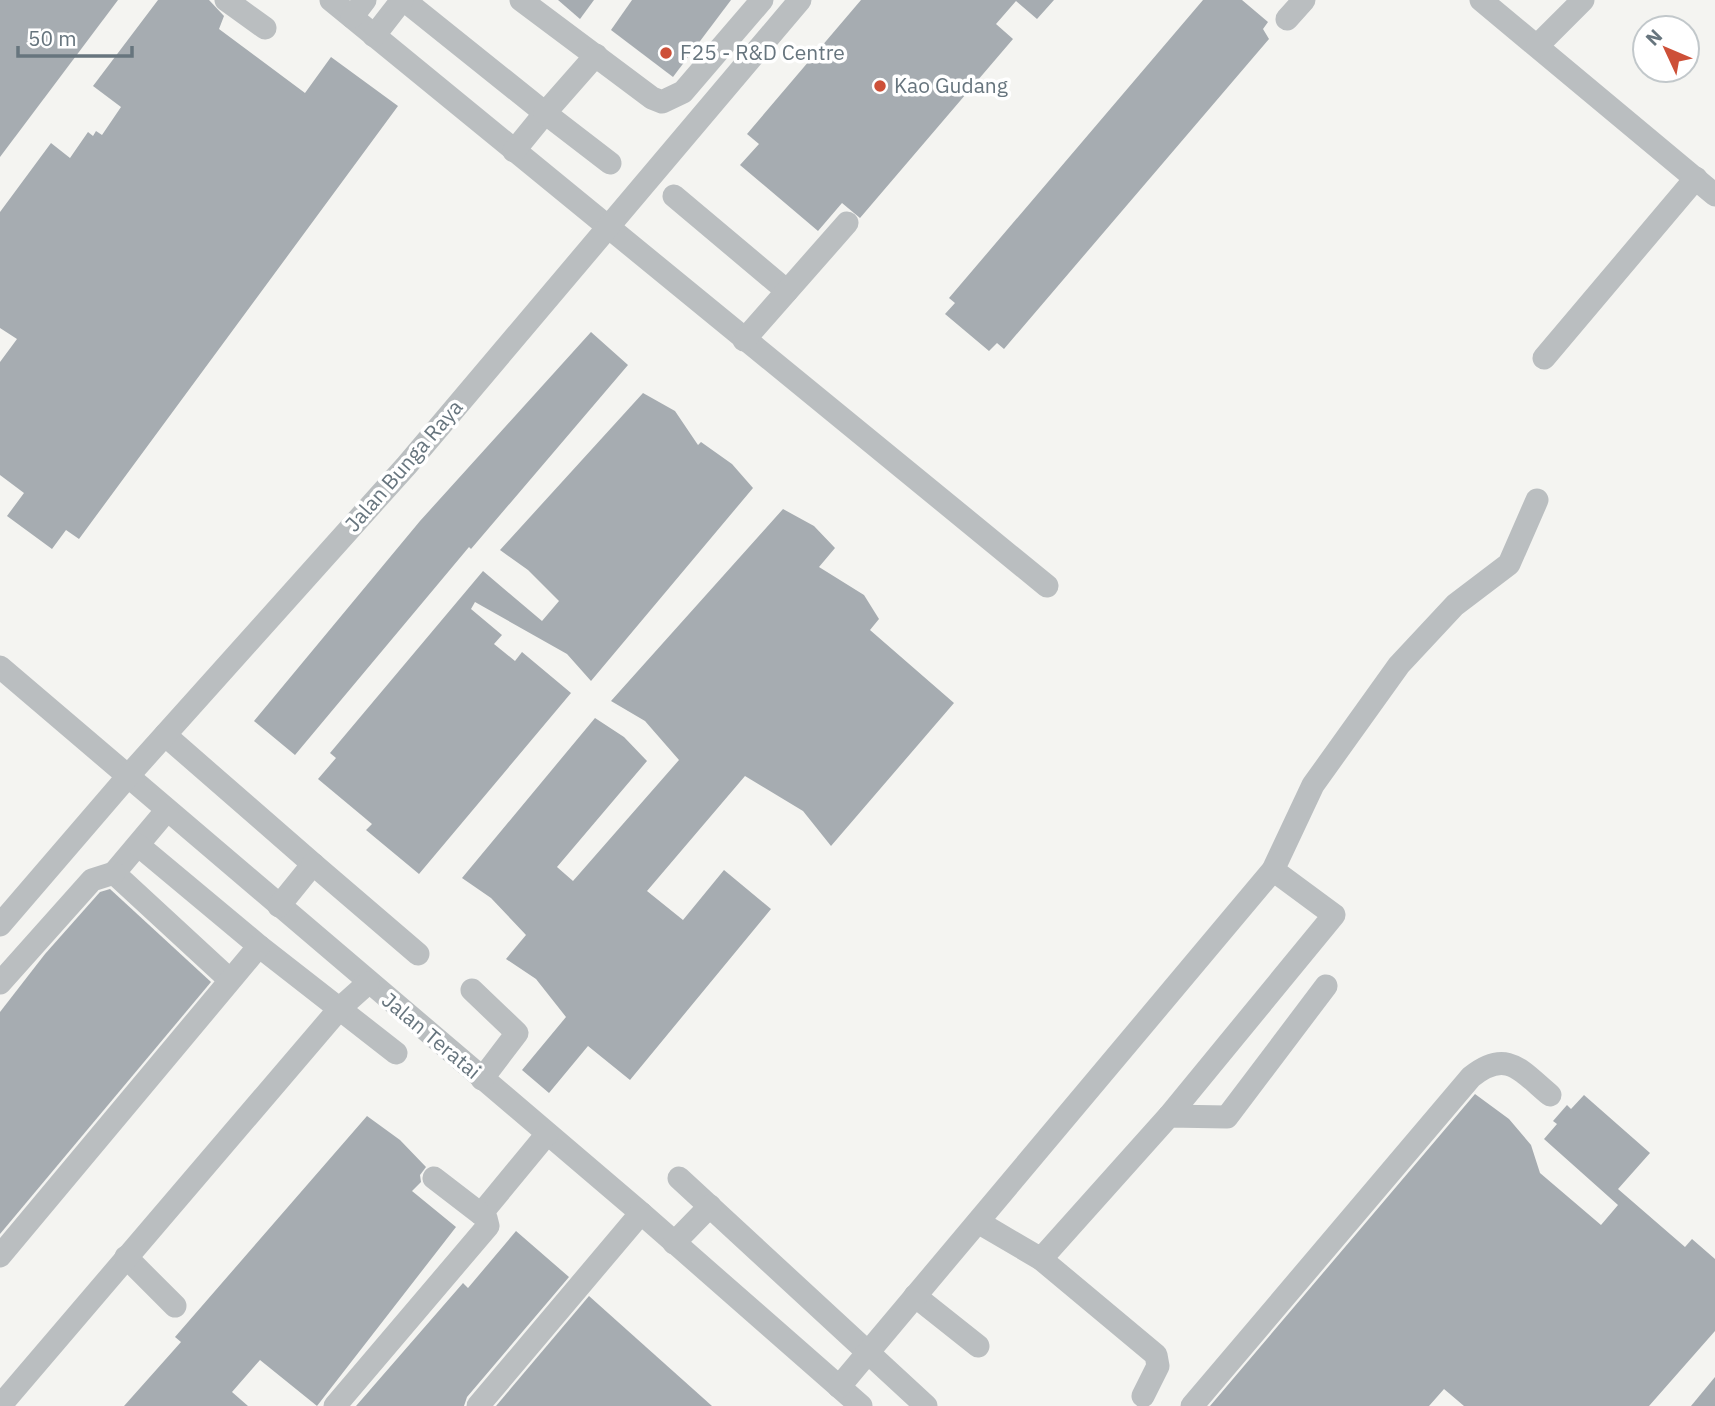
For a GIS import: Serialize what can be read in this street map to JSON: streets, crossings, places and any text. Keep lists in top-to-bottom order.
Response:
{
  "streets": {
    "street": ["Jalan Bunga Raya", "Jalan Teratai"]
  },
  "crossings": [
    ["Jalan Bunga Raya", "Jalan Teratai"]
  ],
  "places": ["F25 - R&D Centre", "Kao Gudang"],
  "scale_bar": "50 m",
  "north": "top left"
}
